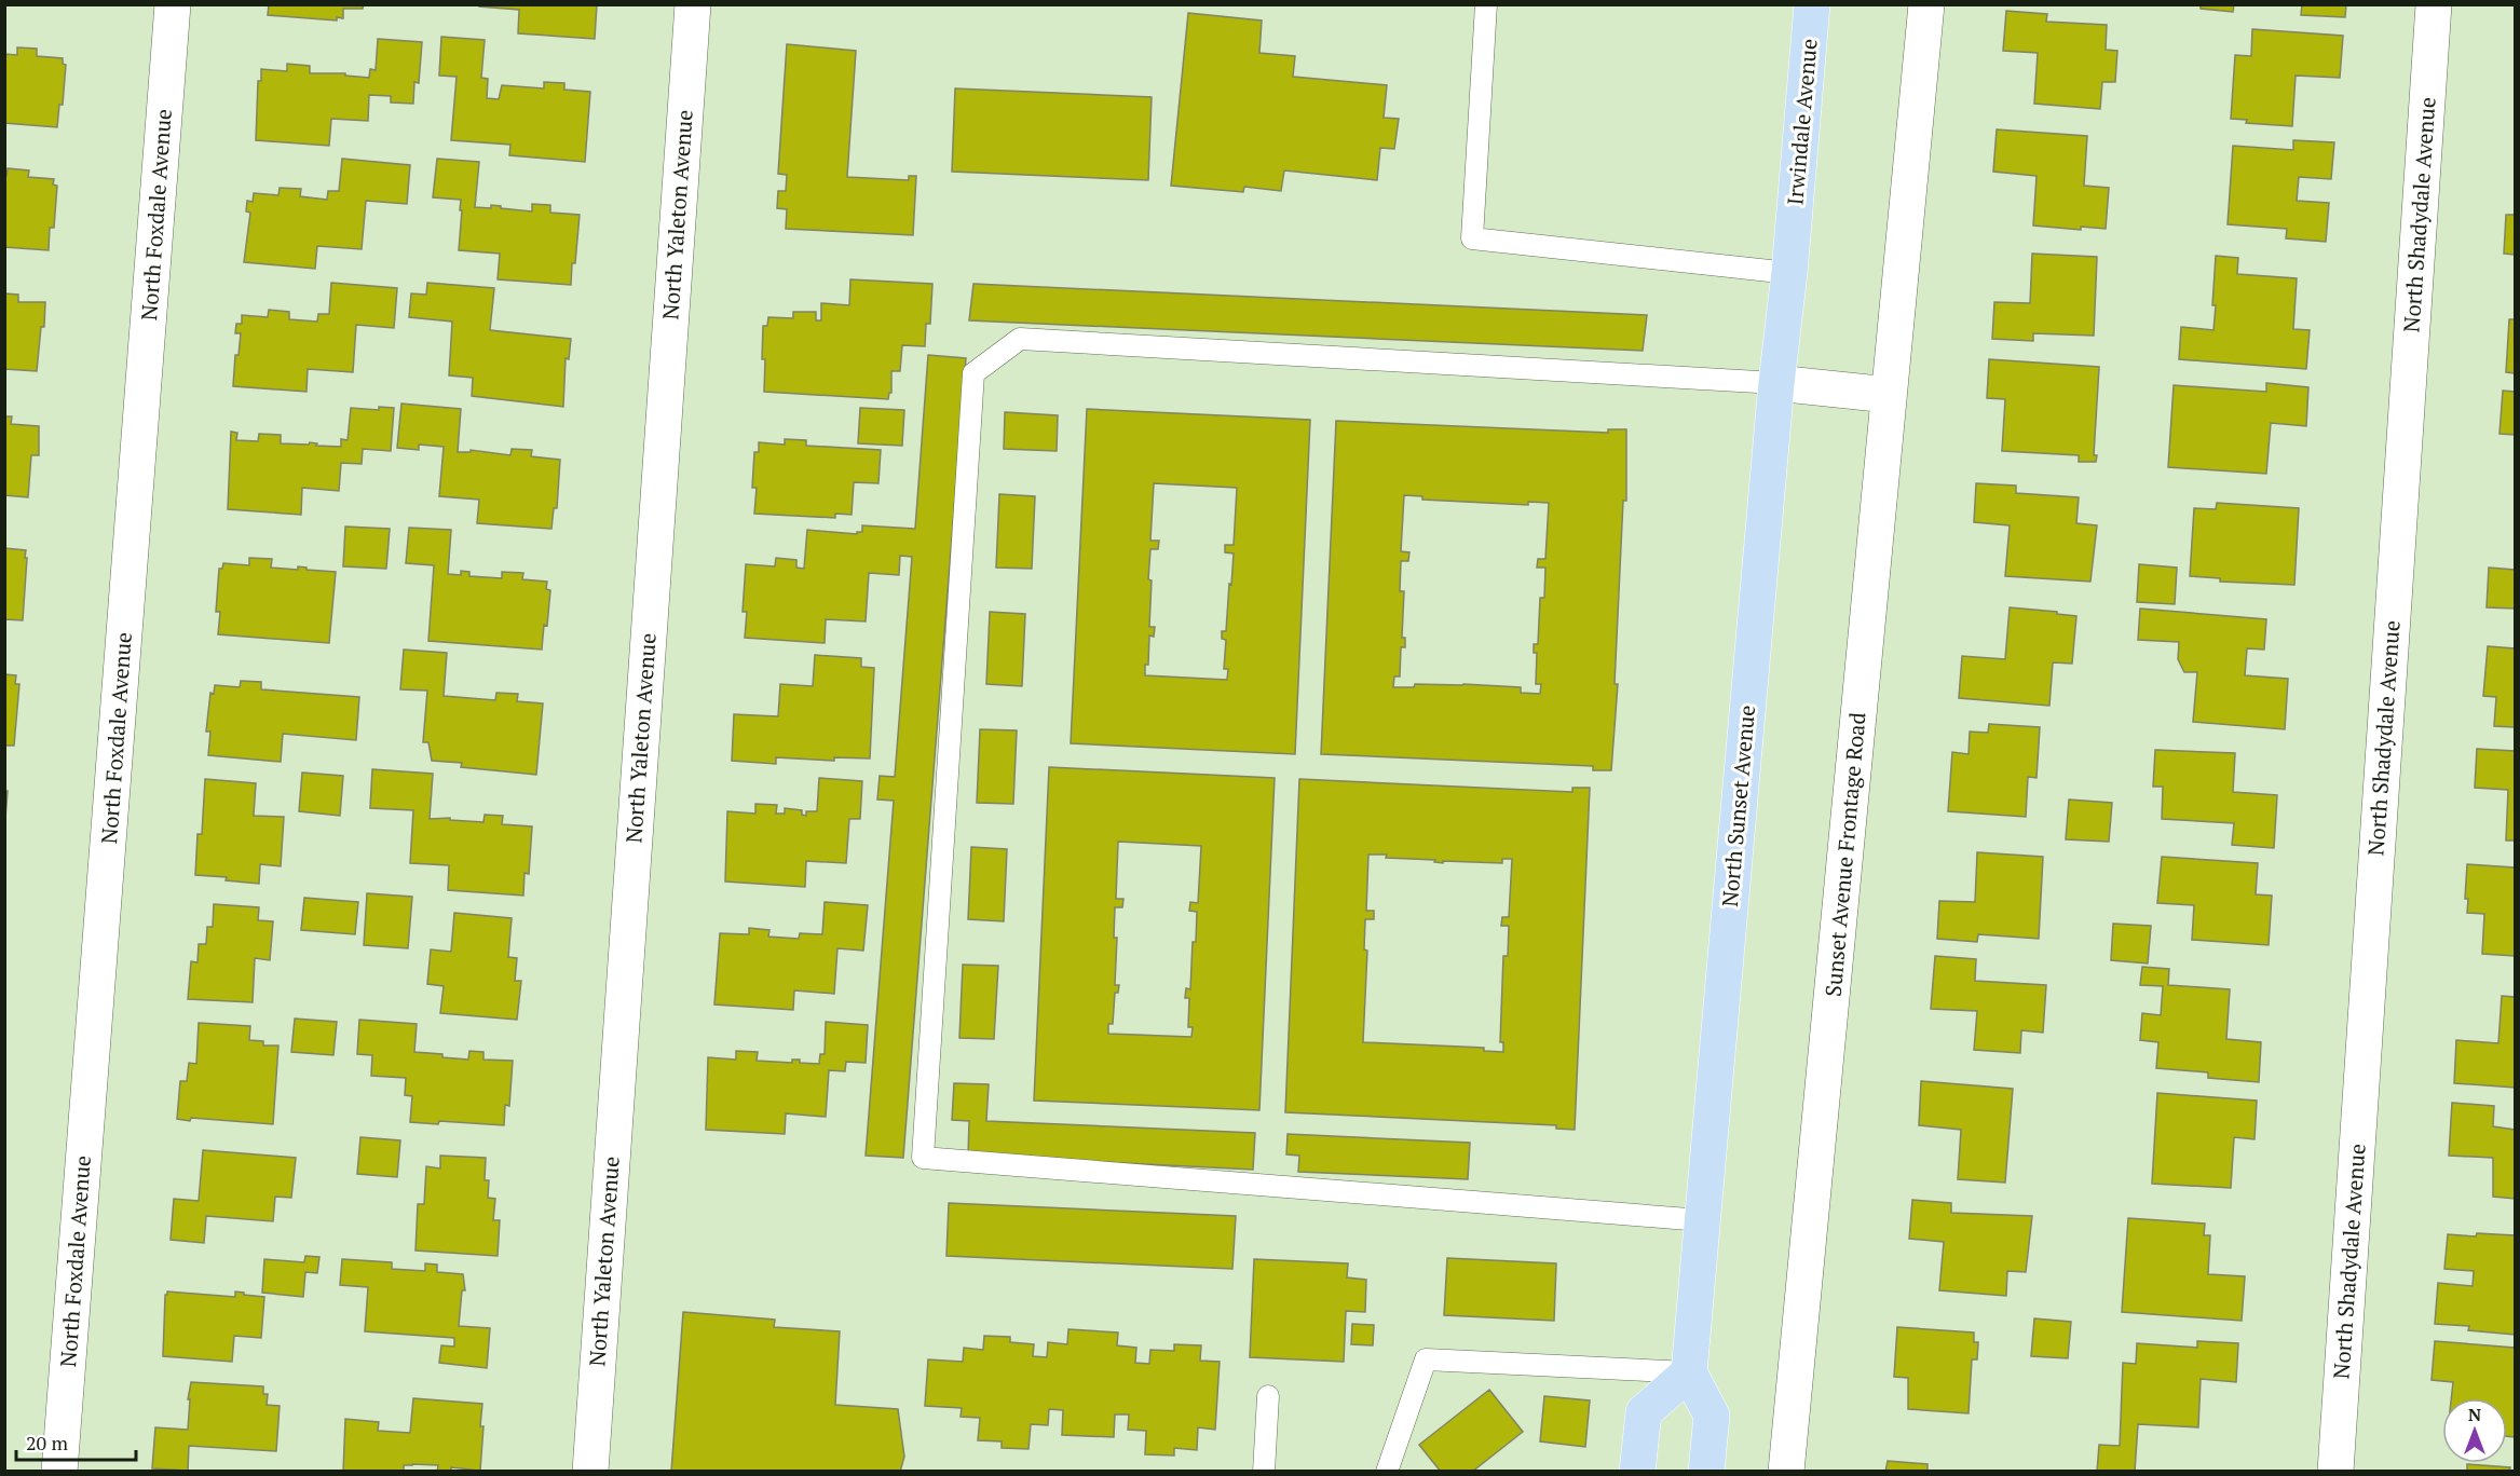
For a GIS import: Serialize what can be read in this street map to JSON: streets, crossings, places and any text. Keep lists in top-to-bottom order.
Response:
{
  "streets": {
    "main road": ["Irwindale Avenue", "North Sunset Avenue"],
    "street": [
      "North Foxdale Avenue",
      "North Yaleton Avenue",
      "North Shadydale Avenue",
      "Sunset Avenue Frontage Road"
    ]
  },
  "crossings": [
    ["Irwindale Avenue", "North Sunset Avenue"]
  ],
  "scale_bar": "20 m",
  "north": "top"
}
